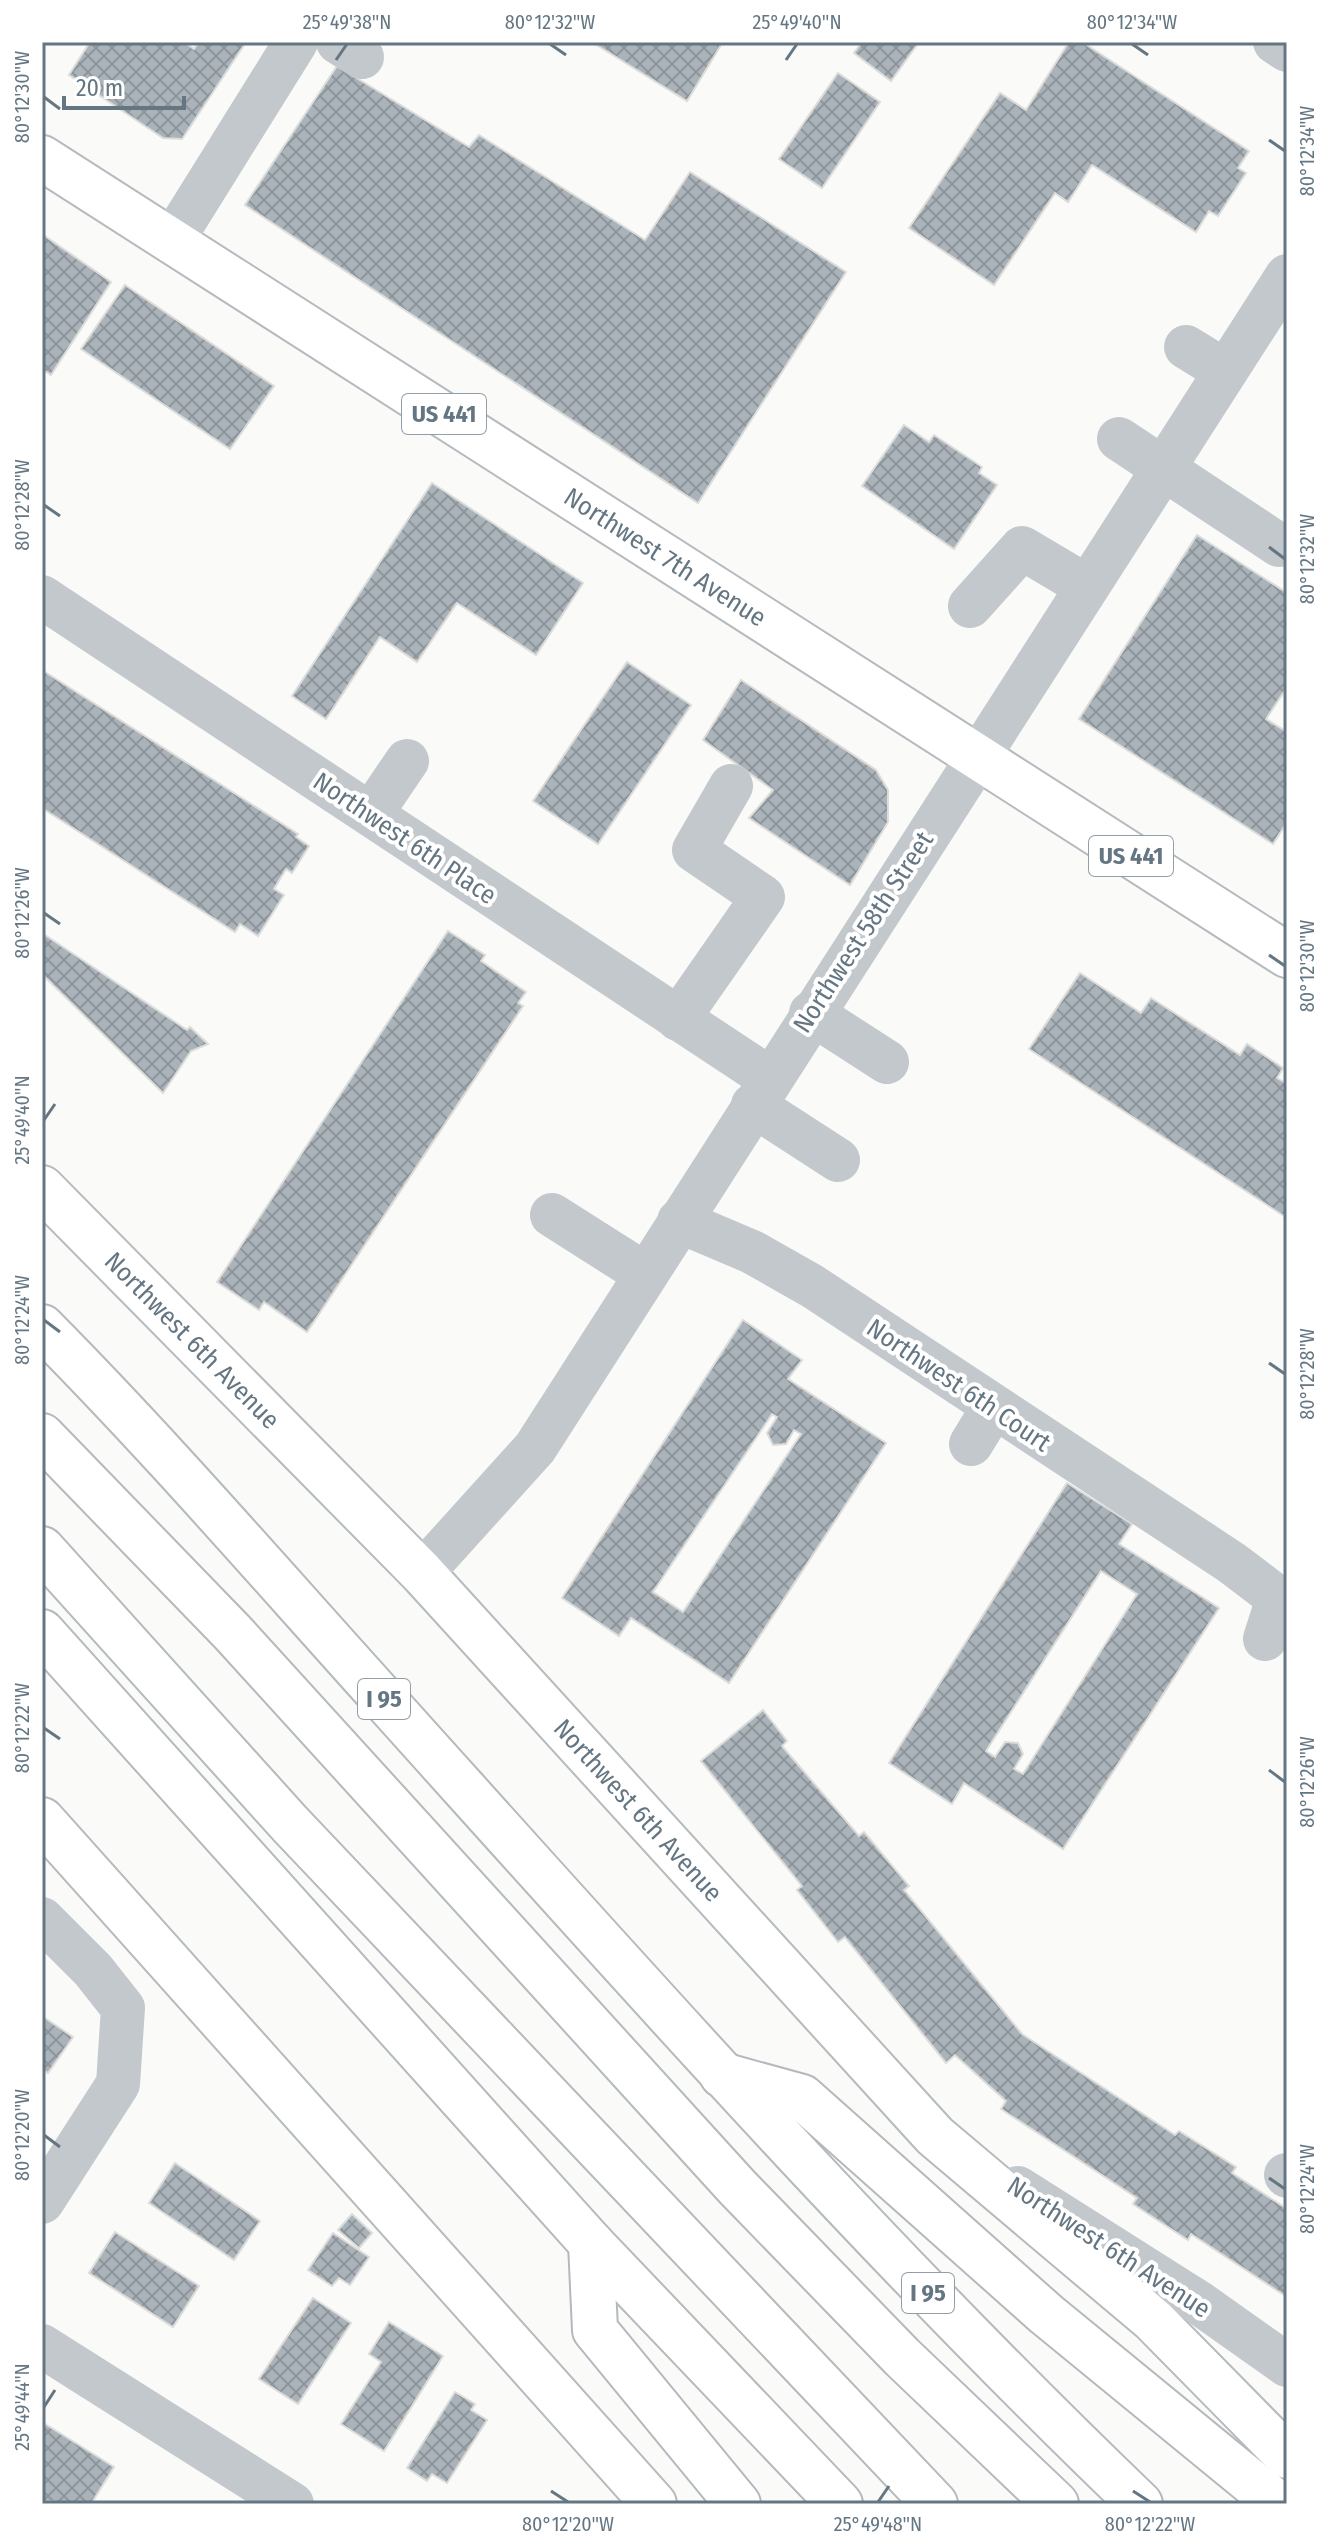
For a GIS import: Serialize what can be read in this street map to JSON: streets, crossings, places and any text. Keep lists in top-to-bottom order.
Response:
{
  "streets": {
    "main road": [
      "US 441",
      "Northwest 7th Avenue",
      "Northwest 6th Avenue",
      "I 95"
    ],
    "street": ["Northwest 6th Place", "Northwest 58th Street", "Northwest 6th Court"]
  },
  "crossings": [
    ["Northwest 7th Avenue", "Northwest 58th Street"],
    ["Northwest 6th Place", "Northwest 58th Street"],
    ["Northwest 58th Street", "Northwest 6th Avenue"],
    ["Northwest 58th Street", "Northwest 6th Court"]
  ],
  "scale_bar": "20 m",
  "coordinates": [
    "25°49'38\"N",
    "80°12'32\"W",
    "25°49'40\"N",
    "80°12'34\"W",
    "80°12'30\"W",
    "80°12'28\"W",
    "80°12'26\"W",
    "80°12'24\"W",
    "80°12'22\"W",
    "80°12'20\"W",
    "25°49'44\"N",
    "25°49'48\"N"
  ]
}
